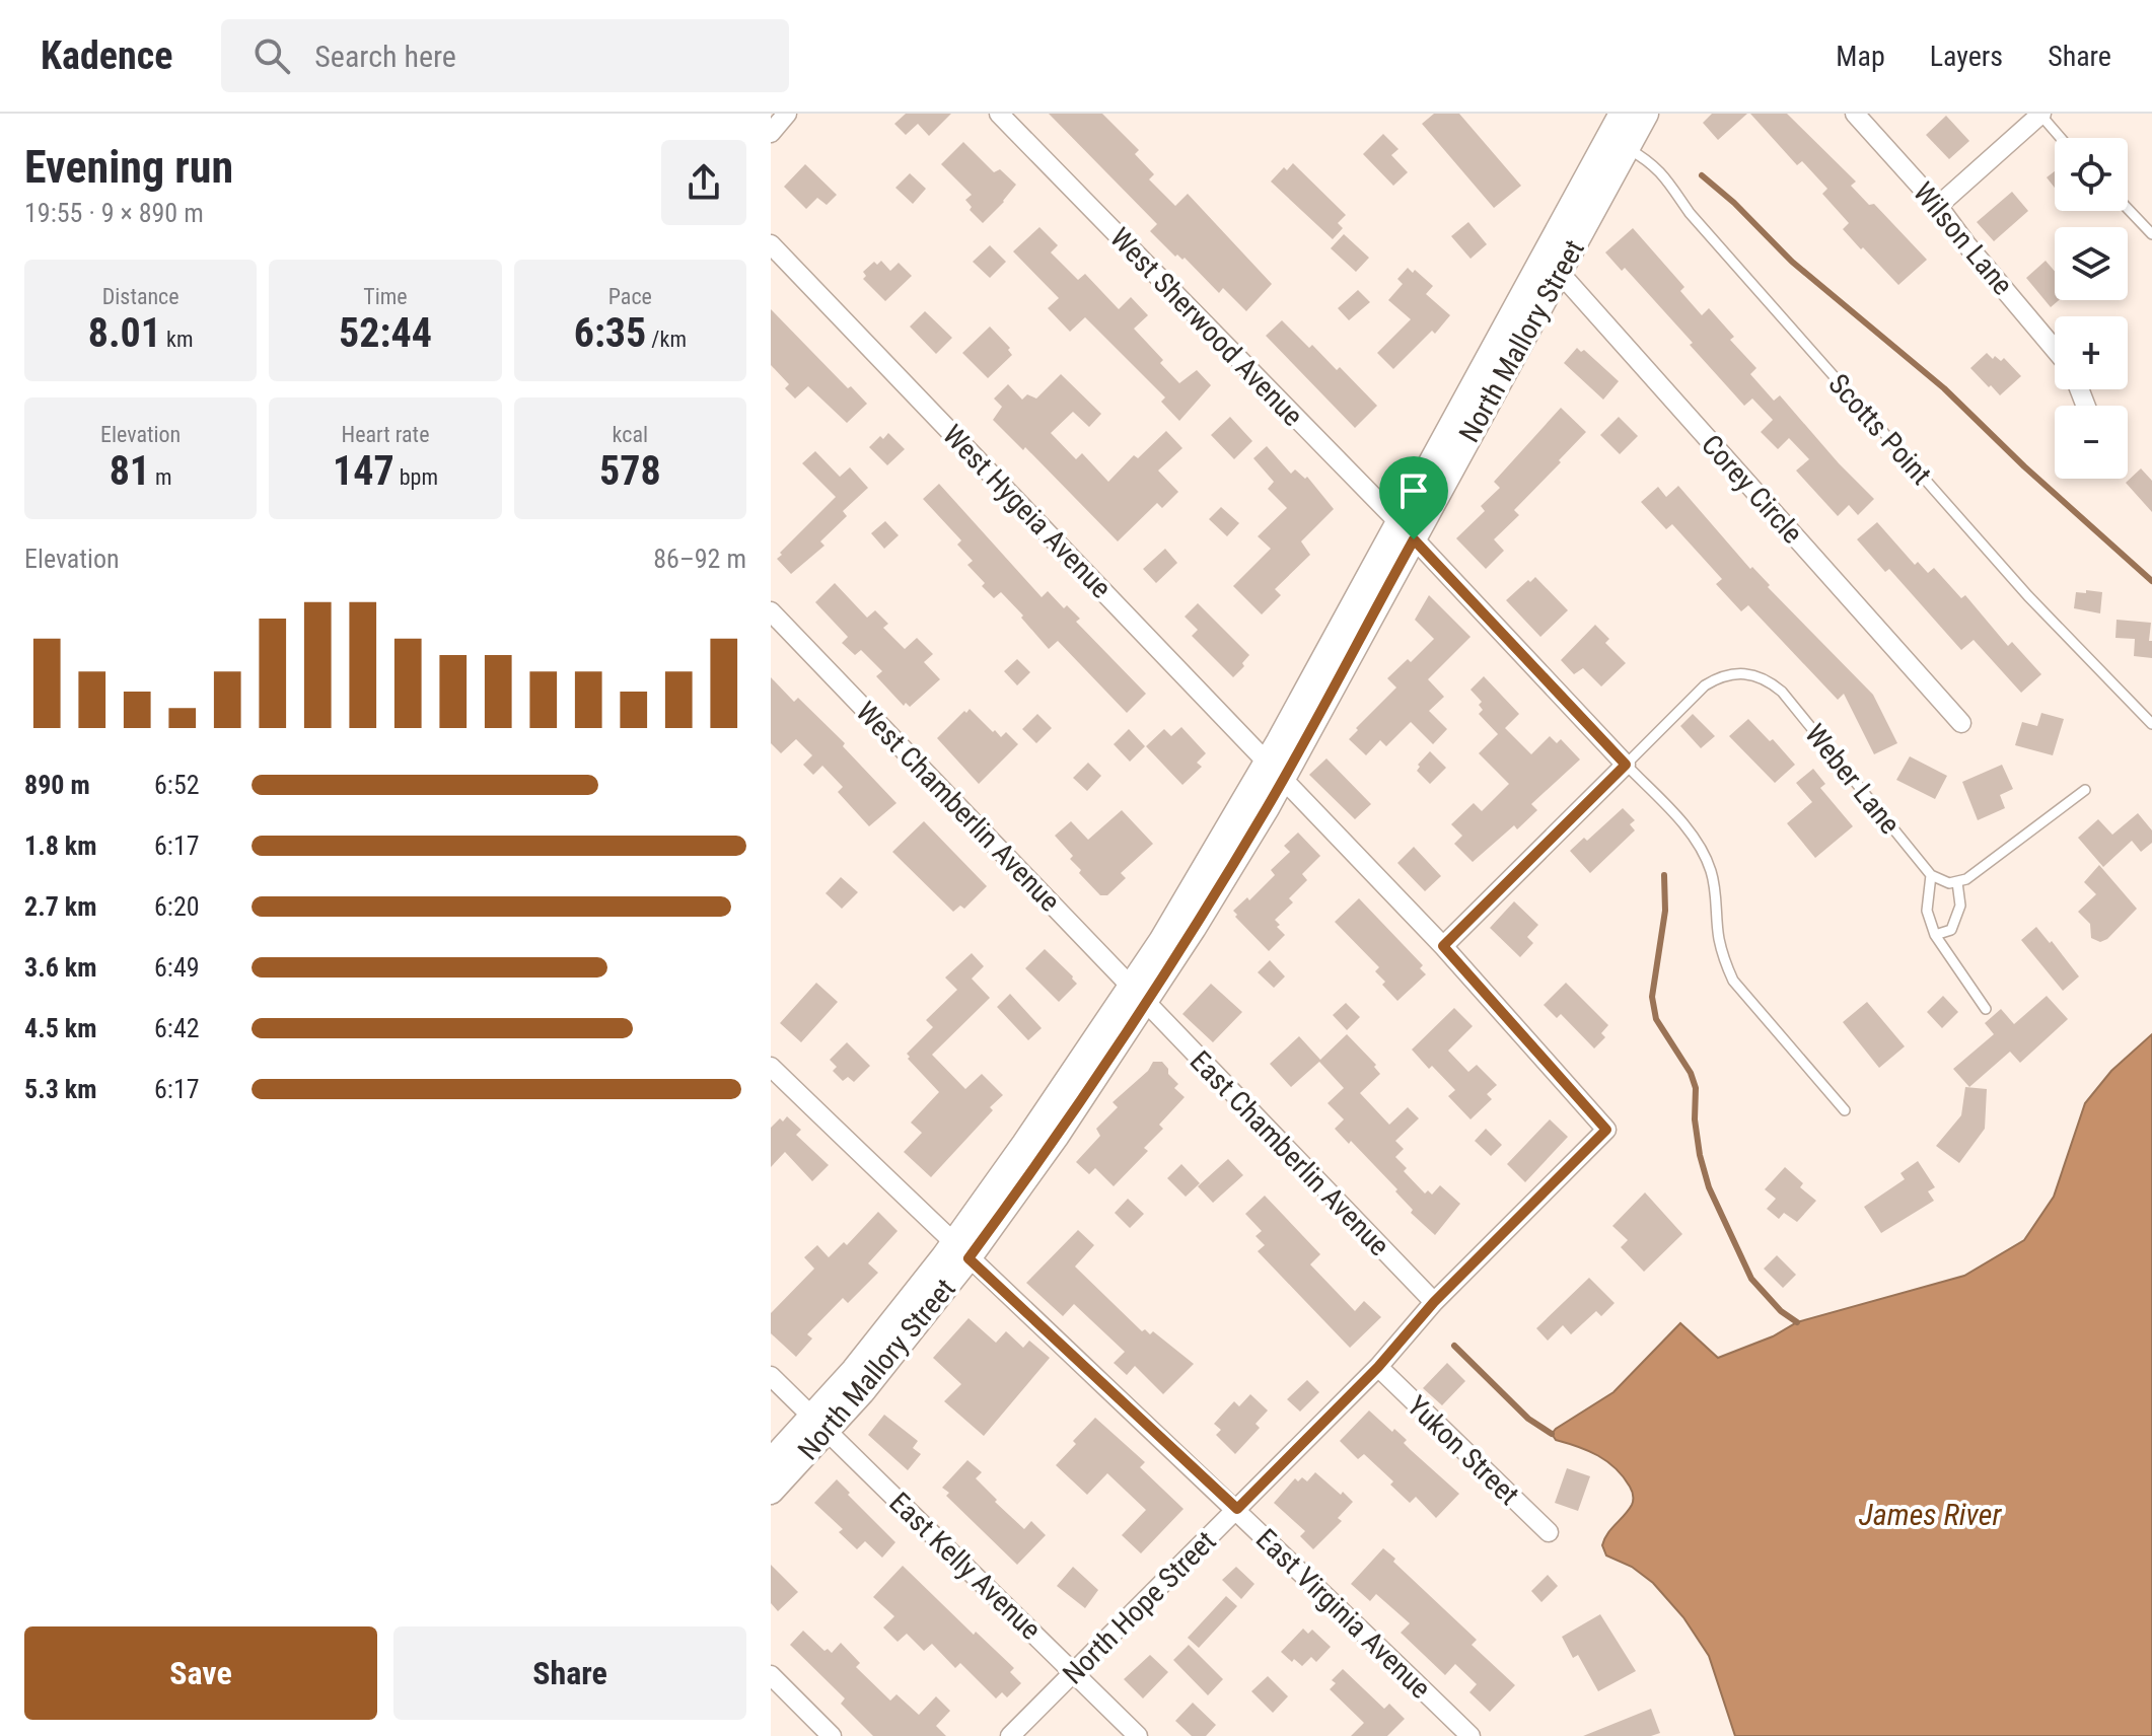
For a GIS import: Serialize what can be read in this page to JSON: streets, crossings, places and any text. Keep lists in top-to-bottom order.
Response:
{
  "streets": {
    "main road": ["North Mallory Street"],
    "street": [
      "Wilson Lane",
      "West Sherwood Avenue",
      "Corey Circle",
      "West Hygeia Avenue",
      "West Chamberlin Avenue",
      "East Chamberlin Avenue",
      "Yukon Street",
      "East Kelly Avenue",
      "North Hope Street",
      "East Virginia Avenue"
    ],
    "lane": ["Scotts Point", "Weber Lane"]
  },
  "crossings": [
    ["West Sherwood Avenue", "North Mallory Street"],
    ["West Sherwood Avenue", "Weber Lane"],
    ["North Mallory Street", "Scotts Point"],
    ["North Mallory Street", "Corey Circle"],
    ["North Mallory Street", "West Hygeia Avenue"],
    ["North Mallory Street", "West Chamberlin Avenue"],
    ["North Mallory Street", "East Chamberlin Avenue"],
    ["North Mallory Street", "East Kelly Avenue"],
    ["North Mallory Street", "East Virginia Avenue"],
    ["West Hygeia Avenue", "North Hope Street"],
    ["West Chamberlin Avenue", "East Chamberlin Avenue"],
    ["East Chamberlin Avenue", "North Hope Street"],
    ["Yukon Street", "North Hope Street"],
    ["East Kelly Avenue", "North Hope Street"],
    ["North Hope Street", "East Virginia Avenue"]
  ],
  "water": ["James River"],
  "page": {
    "header": "Kadence",
    "search": "Search here",
    "nav": ["Map", "Layers", "Share"],
    "heading": ["Evening run", "19:55 · 9 × 890 m"],
    "map_buttons": ["+", "−"],
    "stats": [
      ["Distance", "8.01 km"],
      ["Time", "52:44"],
      ["Pace", "6:35 /km"],
      ["Elevation", "81 m"],
      ["Heart rate", "147 bpm"],
      ["kcal", "578"]
    ],
    "chart": ["Elevation", "86–92 m"],
    "list": [
      {
        "name": "890 m",
        "note": "6:52"
      },
      {
        "name": "1.8 km",
        "note": "6:17"
      },
      {
        "name": "2.7 km",
        "note": "6:20"
      },
      {
        "name": "3.6 km",
        "note": "6:49"
      },
      {
        "name": "4.5 km",
        "note": "6:42"
      },
      {
        "name": "5.3 km",
        "note": "6:17"
      }
    ],
    "buttons": ["Save", "Share"]
  }
}
